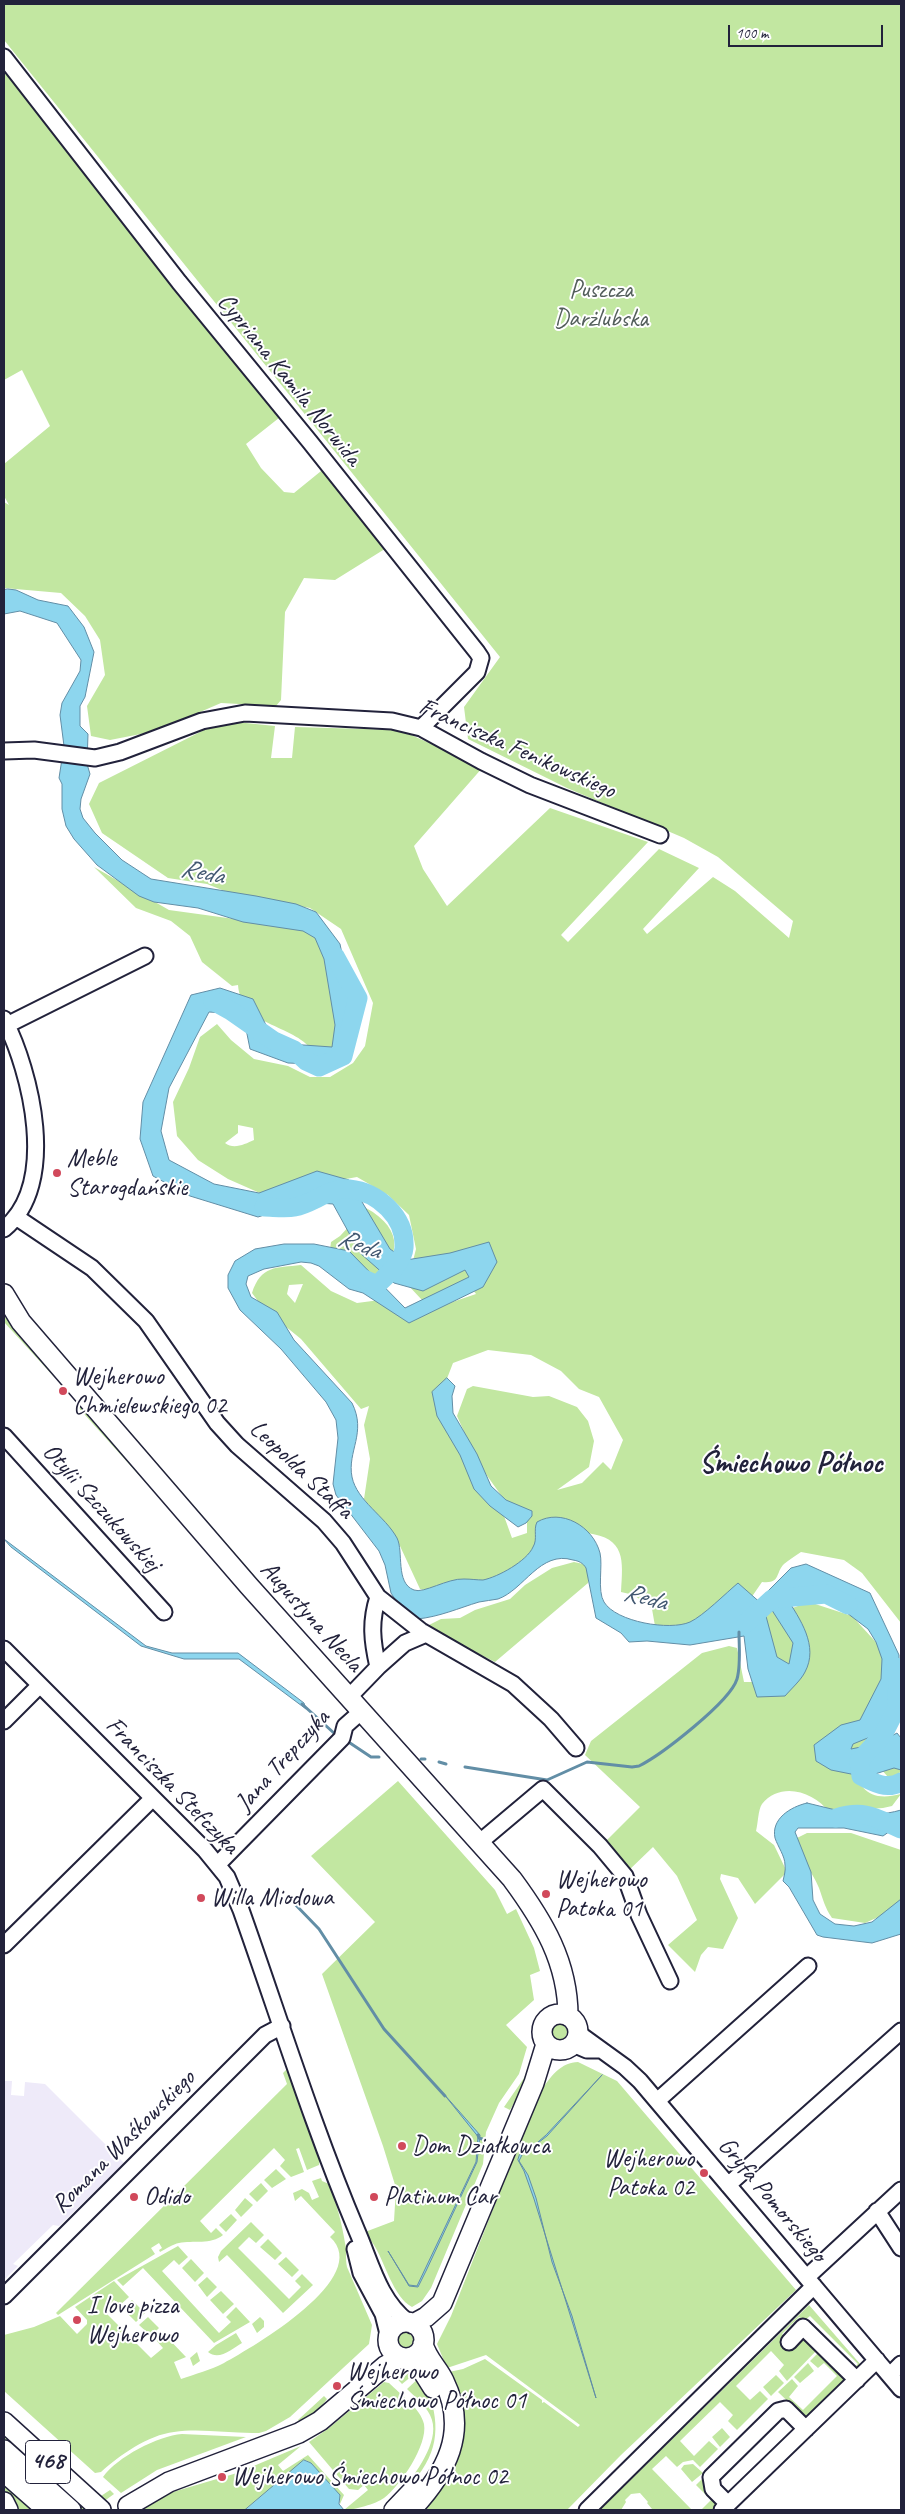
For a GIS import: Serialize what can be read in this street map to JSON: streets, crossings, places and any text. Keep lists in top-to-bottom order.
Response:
{
  "streets": {
    "main road": ["Augustyna Necla", "468"],
    "street": [
      "Cypriana Kamila Norwida",
      "Franciszka Fenikowskiego",
      "Leopolda Staffa",
      "Otylii Szczukowskiej",
      "Jana Trepczyka",
      "Franciszka Stefczyka",
      "Romana Waśkowskiego",
      "Gryfa Pomorskiego"
    ]
  },
  "crossings": [
    ["Cypriana Kamila Norwida", "Franciszka Fenikowskiego"],
    ["Augustyna Necla", "Jana Trepczyka"],
    ["Jana Trepczyka", "Franciszka Stefczyka"],
    ["Franciszka Stefczyka", "Romana Waśkowskiego"]
  ],
  "districts": ["Śmiechowo Północ"],
  "water": ["Reda"],
  "parks": ["Puszcza Darżlubska"],
  "places": [
    "Meble Starogdańskie",
    "Wejherowo Chmielewskiego 02",
    "Wejherowo Patoka 01",
    "Willa Miodowa",
    "Dom Działkowca",
    "Wejherowo Patoka 02",
    "Odido",
    "Platinum Car",
    "I love pizza Wejherowo",
    "Wejherowo Śmiechowo Północ 01",
    "Wejherowo Śmiechowo Północ 02"
  ],
  "scale_bar": "100 m"
}
